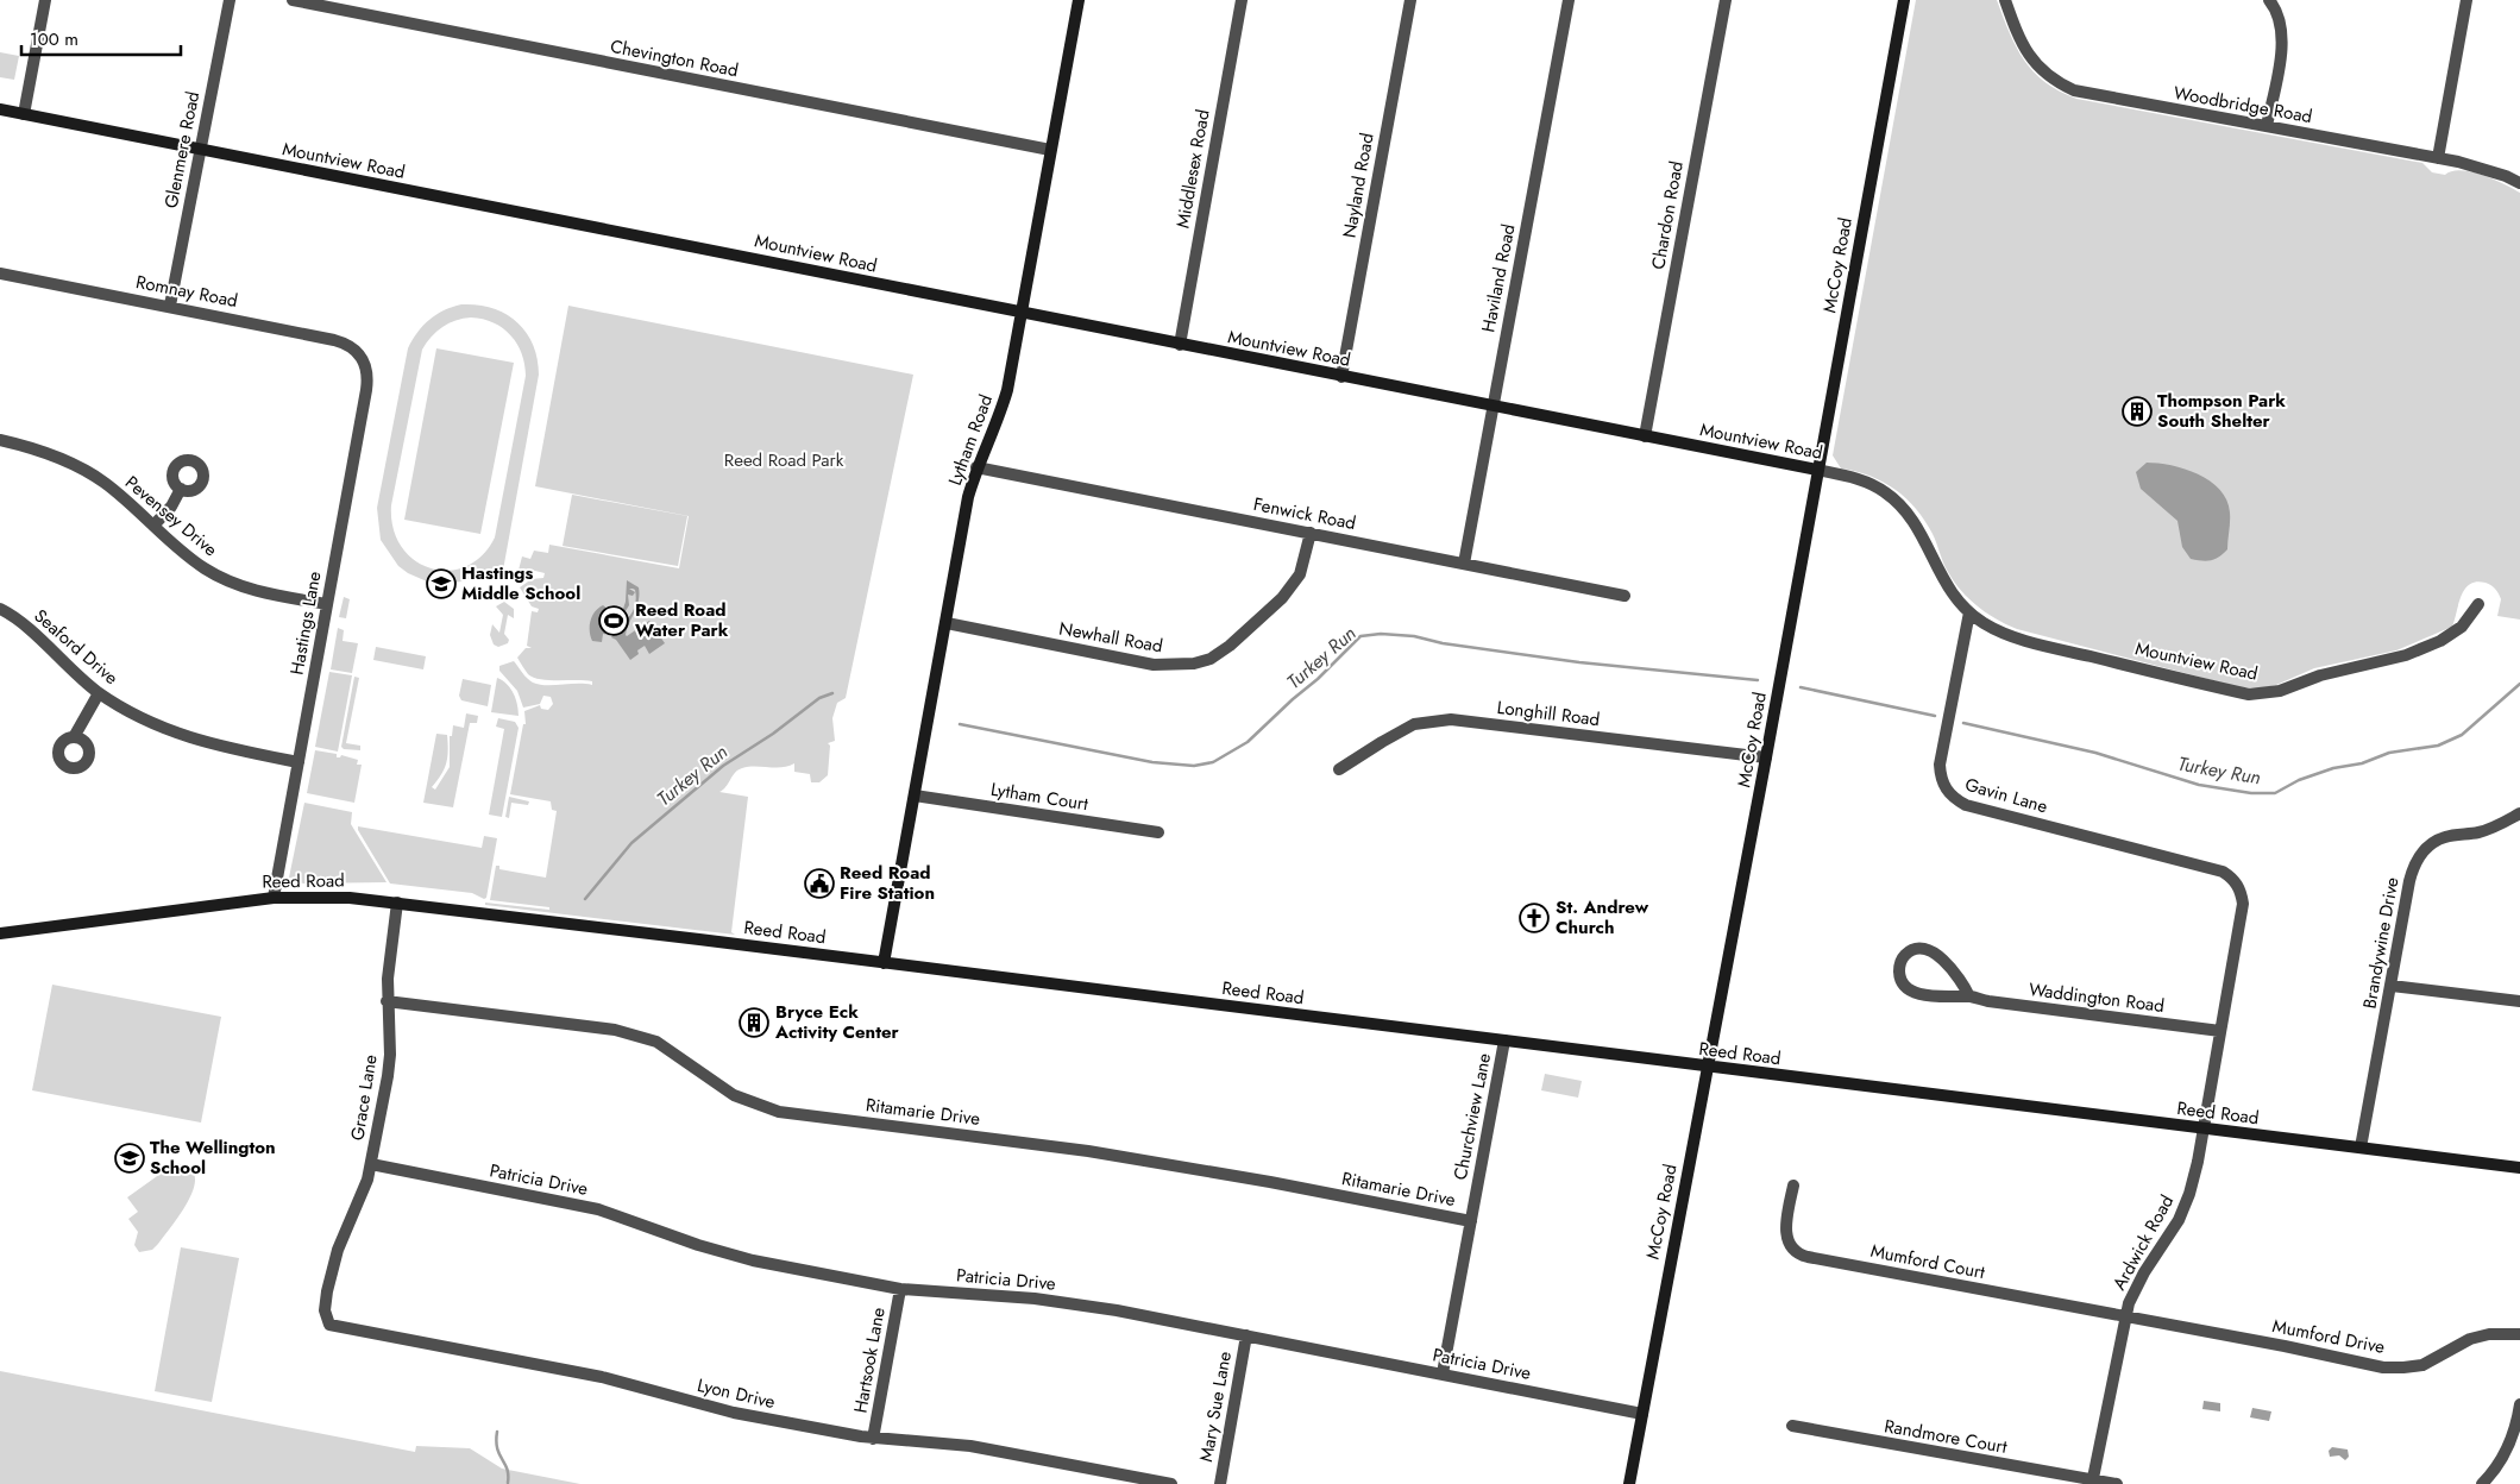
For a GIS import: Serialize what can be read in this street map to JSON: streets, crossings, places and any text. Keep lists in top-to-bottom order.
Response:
{
  "streets": {
    "main road": [
      "Mountview Road",
      "McCoy Road",
      "Lytham Road",
      "Reed Road"
    ],
    "street": [
      "Chevington Road",
      "Woodbridge Road",
      "Glenmere Road",
      "Middlesex Road",
      "Nayland Road",
      "Chardon Road",
      "Haviland Road",
      "Romnay Road",
      "Fenwick Road",
      "Pevensey Drive",
      "Hastings Lane",
      "Newhall Road",
      "Seaford Drive",
      "Longhill Road",
      "Gavin Lane",
      "Lytham Court",
      "Brandywine Drive",
      "Waddington Road",
      "Grace Lane",
      "Ritamarie Drive",
      "Churchview Lane",
      "Patricia Drive",
      "Ardwick Road",
      "Mumford Court",
      "Mumford Drive",
      "Hartsook Lane",
      "Lyon Drive",
      "Mary Sue Lane",
      "Randmore Court"
    ]
  },
  "crossings": [
    ["Chevington Road", "Lytham Road"],
    ["Glenmere Road", "Mountview Road"],
    ["Glenmere Road", "Romnay Road"],
    ["Mountview Road", "Middlesex Road"],
    ["Mountview Road", "Nayland Road"],
    ["Mountview Road", "Chardon Road"],
    ["Mountview Road", "McCoy Road"],
    ["Mountview Road", "Haviland Road"],
    ["Mountview Road", "Lytham Road"],
    ["Mountview Road", "Gavin Lane"],
    ["McCoy Road", "Longhill Road"],
    ["McCoy Road", "Reed Road"],
    ["McCoy Road", "Patricia Drive"],
    ["Haviland Road", "Fenwick Road"],
    ["Romnay Road", "Hastings Lane"],
    ["Lytham Road", "Fenwick Road"],
    ["Lytham Road", "Newhall Road"],
    ["Lytham Road", "Lytham Court"],
    ["Lytham Road", "Reed Road"],
    ["Fenwick Road", "Newhall Road"],
    ["Pevensey Drive", "Hastings Lane"],
    ["Hastings Lane", "Seaford Drive"],
    ["Hastings Lane", "Reed Road"],
    ["Gavin Lane", "Ardwick Road"],
    ["Reed Road", "Brandywine Drive"],
    ["Reed Road", "Grace Lane"],
    ["Reed Road", "Churchview Lane"],
    ["Reed Road", "Ardwick Road"],
    ["Waddington Road", "Ardwick Road"],
    ["Grace Lane", "Ritamarie Drive"],
    ["Grace Lane", "Patricia Drive"],
    ["Grace Lane", "Lyon Drive"],
    ["Ritamarie Drive", "Churchview Lane"],
    ["Churchview Lane", "Patricia Drive"],
    ["Patricia Drive", "Hartsook Lane"],
    ["Patricia Drive", "Mary Sue Lane"],
    ["Ardwick Road", "Mumford Court"],
    ["Ardwick Road", "Mumford Drive"],
    ["Ardwick Road", "Randmore Court"],
    ["Mumford Court", "Mumford Drive"],
    ["Hartsook Lane", "Lyon Drive"]
  ],
  "water": ["Turkey Run"],
  "parks": ["Reed Road Park"],
  "places": {
    "building": ["Thompson Park South Shelter", "Bryce Eck Activity Center"],
    "school or university": ["Hastings Middle School", "The Wellington School"],
    "sports": ["Reed Road Water Park"],
    "public building": ["Reed Road Fire Station"],
    "church": ["St. Andrew Church"]
  },
  "scale_bar": "100 m"
}
